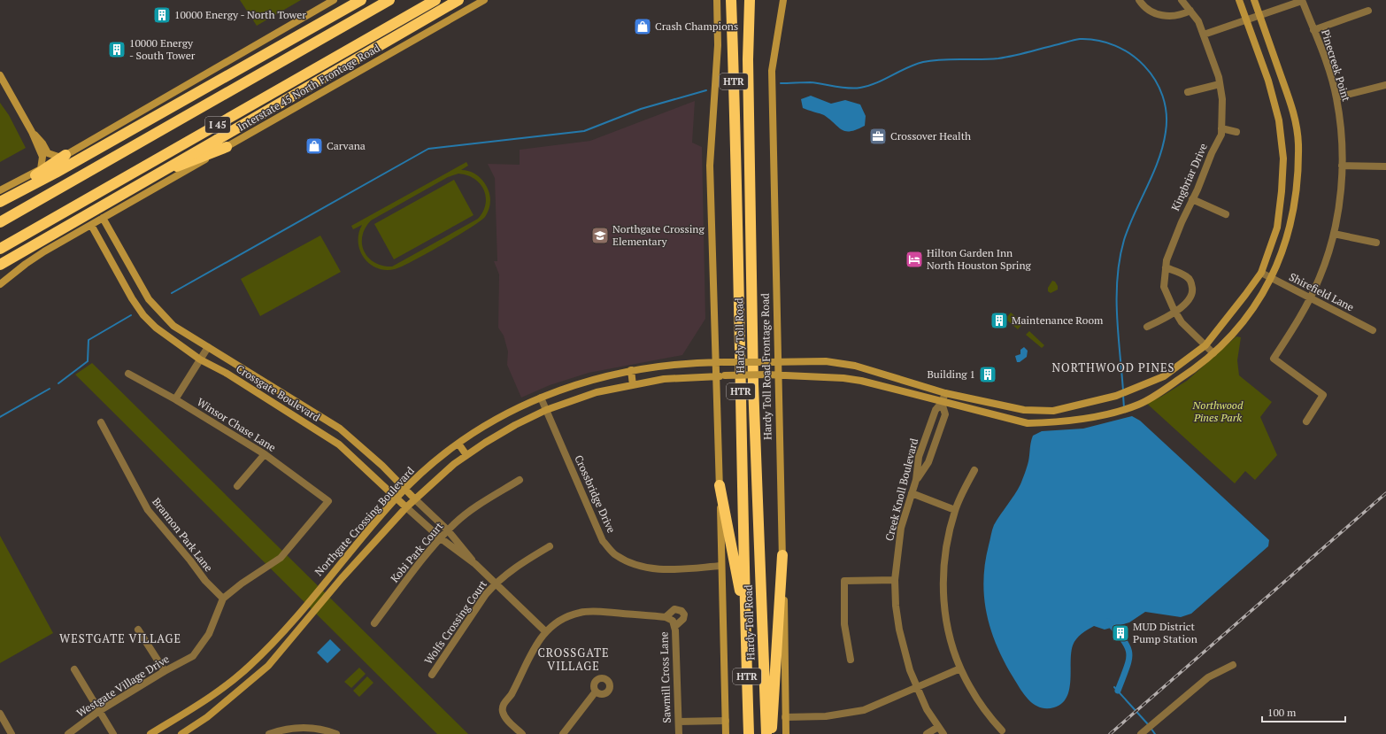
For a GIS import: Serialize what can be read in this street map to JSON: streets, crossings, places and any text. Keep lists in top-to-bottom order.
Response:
{
  "streets": {
    "highway": ["HTR", "I 45", "Hardy Toll Road"],
    "main road": [
      "Interstate 45 North Frontage Road",
      "Hardy Toll Road Frontage Road",
      "Crossgate Boulevard",
      "Northgate Crossing Boulevard"
    ],
    "street": [
      "Pinecreek Point",
      "Kingbriar Drive",
      "Shirefield Lane",
      "Winsor Chase Lane",
      "Creek Knoll Boulevard",
      "Crossbridge Drive",
      "Brannon Park Lane",
      "Kobi Park Court",
      "Wolfs Crossing Court",
      "Sawmill Cross Lane",
      "Westgate Village Drive"
    ]
  },
  "crossings": [
    ["Pinecreek Point", "Shirefield Lane"],
    ["Interstate 45 North Frontage Road", "Crossgate Boulevard"],
    ["Kingbriar Drive", "Northgate Crossing Boulevard"],
    ["Shirefield Lane", "Northgate Crossing Boulevard"],
    ["Hardy Toll Road Frontage Road", "Northgate Crossing Boulevard"],
    ["Crossgate Boulevard", "Northgate Crossing Boulevard"],
    ["Crossgate Boulevard", "Kobi Park Court"],
    ["Crossgate Boulevard", "Wolfs Crossing Court"],
    ["Winsor Chase Lane", "Westgate Village Drive"],
    ["Creek Knoll Boulevard", "Northgate Crossing Boulevard"],
    ["Crossbridge Drive", "Northgate Crossing Boulevard"],
    ["Brannon Park Lane", "Westgate Village Drive"]
  ],
  "districts": ["NORTHWOOD PINES", "WESTGATE VILLAGE", "CROSSGATE VILLAGE"],
  "parks": ["Northwood Pines Park"],
  "places": {
    "building": [
      "10000 Energy - North Tower",
      "10000 Energy - South Tower",
      "Maintenance Room",
      "Building 1",
      "MUD District Pump Station"
    ],
    "shop": ["Crash Champions", "Carvana"],
    "office": ["Crossover Health"],
    "school or university": ["Northgate Crossing Elementary"],
    "hotel": ["Hilton Garden Inn North Houston Spring"]
  },
  "scale_bar": "100 m"
}
